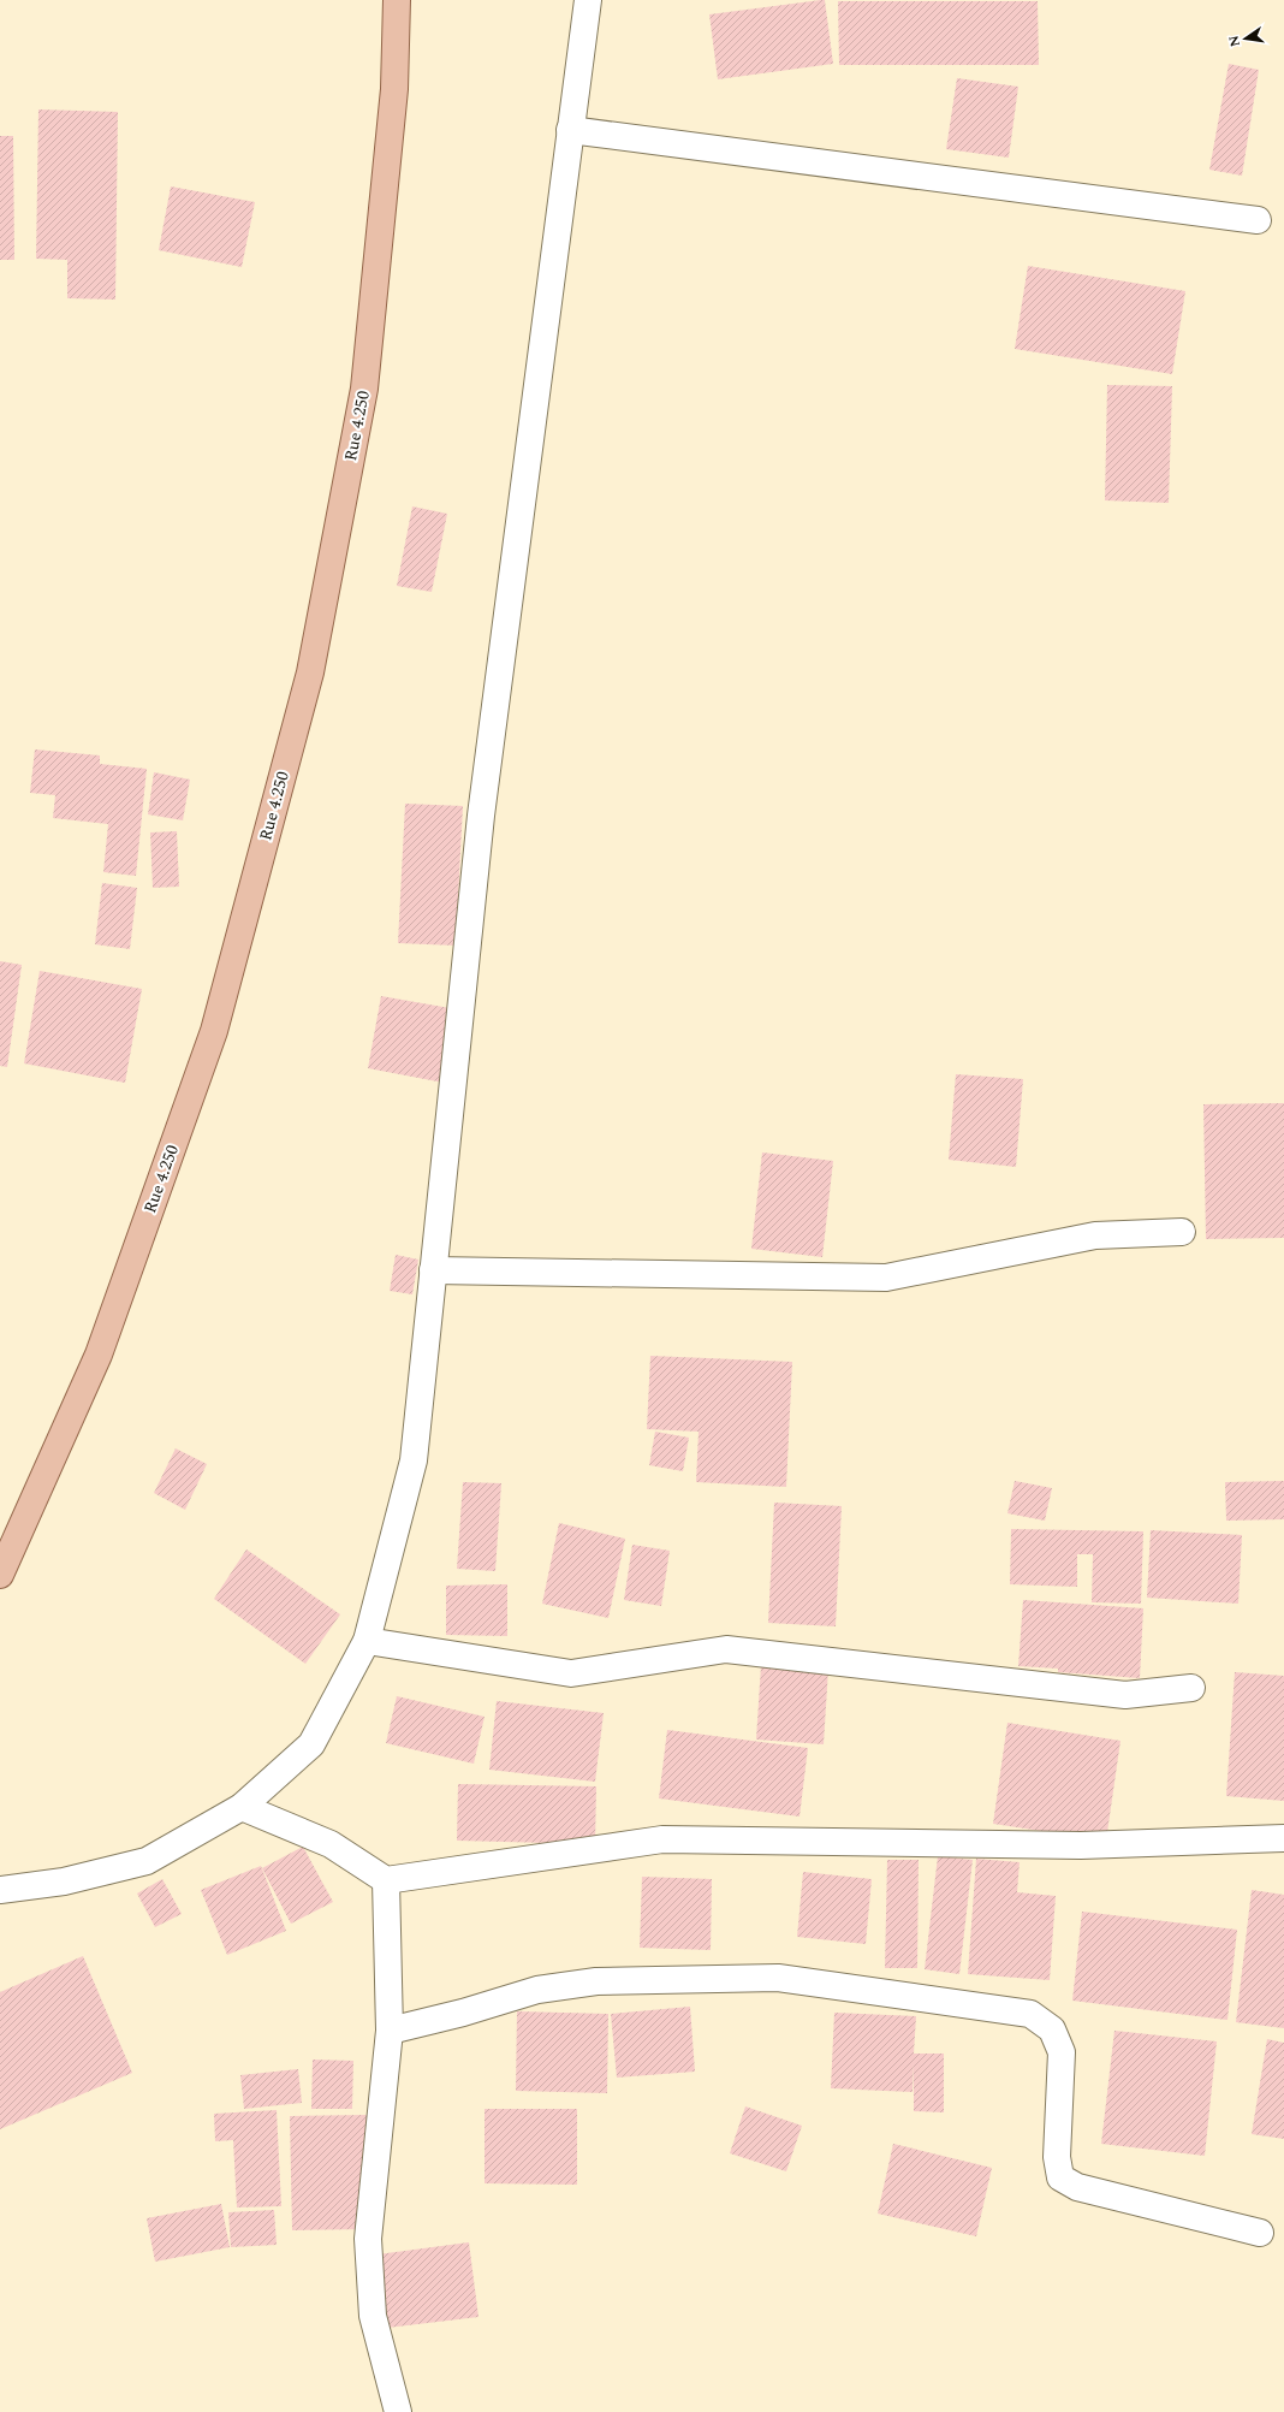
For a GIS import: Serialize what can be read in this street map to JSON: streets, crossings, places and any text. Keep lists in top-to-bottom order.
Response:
{
  "streets": {
    "main road": ["Rue 4.250"]
  },
  "north": "left"
}
